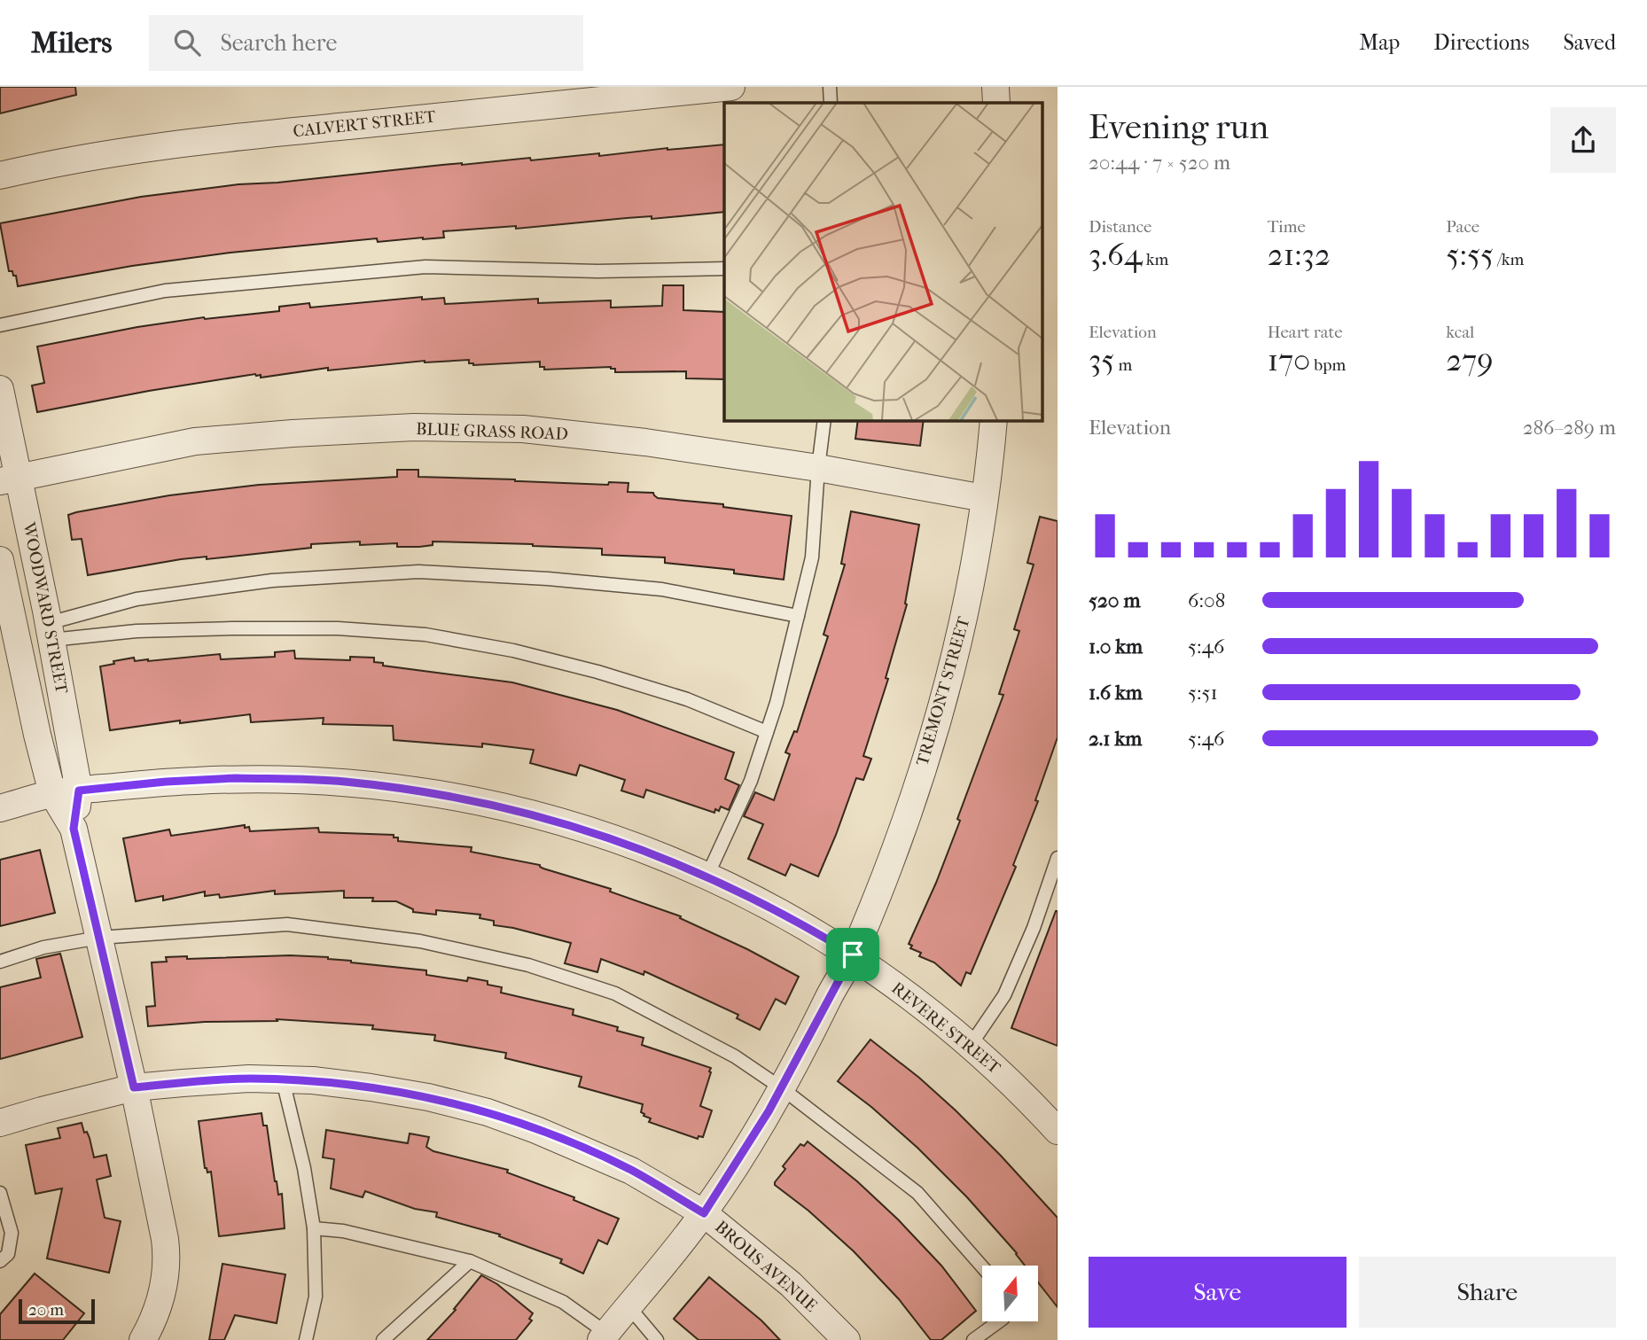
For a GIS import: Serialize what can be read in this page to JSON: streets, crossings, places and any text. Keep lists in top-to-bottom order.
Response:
{
  "streets": {
    "street": [
      "CALVERT STREET",
      "BLUE GRASS ROAD",
      "WOODWARD STREET",
      "TREMONT STREET",
      "REVERE STREET",
      "BROUS AVENUE"
    ]
  },
  "crossings": [
    ["BLUE GRASS ROAD", "WOODWARD STREET"],
    ["BLUE GRASS ROAD", "TREMONT STREET"],
    ["WOODWARD STREET", "REVERE STREET"],
    ["WOODWARD STREET", "BROUS AVENUE"],
    ["TREMONT STREET", "REVERE STREET"],
    ["TREMONT STREET", "BROUS AVENUE"]
  ],
  "scale_bar": "20 m",
  "north": "top",
  "page": {
    "header": "Milers",
    "search": "Search here",
    "nav": ["Map", "Directions", "Saved"],
    "heading": ["Evening run", "20:44 · 7 × 520 m"],
    "stats": [
      ["Distance", "3.64 km"],
      ["Time", "21:32"],
      ["Pace", "5:55 /km"],
      ["Elevation", "35 m"],
      ["Heart rate", "170 bpm"],
      ["kcal", "279"]
    ],
    "chart": ["Elevation", "286–289 m"],
    "list": [
      {
        "name": "520 m",
        "note": "6:08"
      },
      {
        "name": "1.0 km",
        "note": "5:46"
      },
      {
        "name": "1.6 km",
        "note": "5:51"
      },
      {
        "name": "2.1 km",
        "note": "5:46"
      }
    ],
    "buttons": ["Save", "Share"],
    "scale": "20 m"
  }
}
